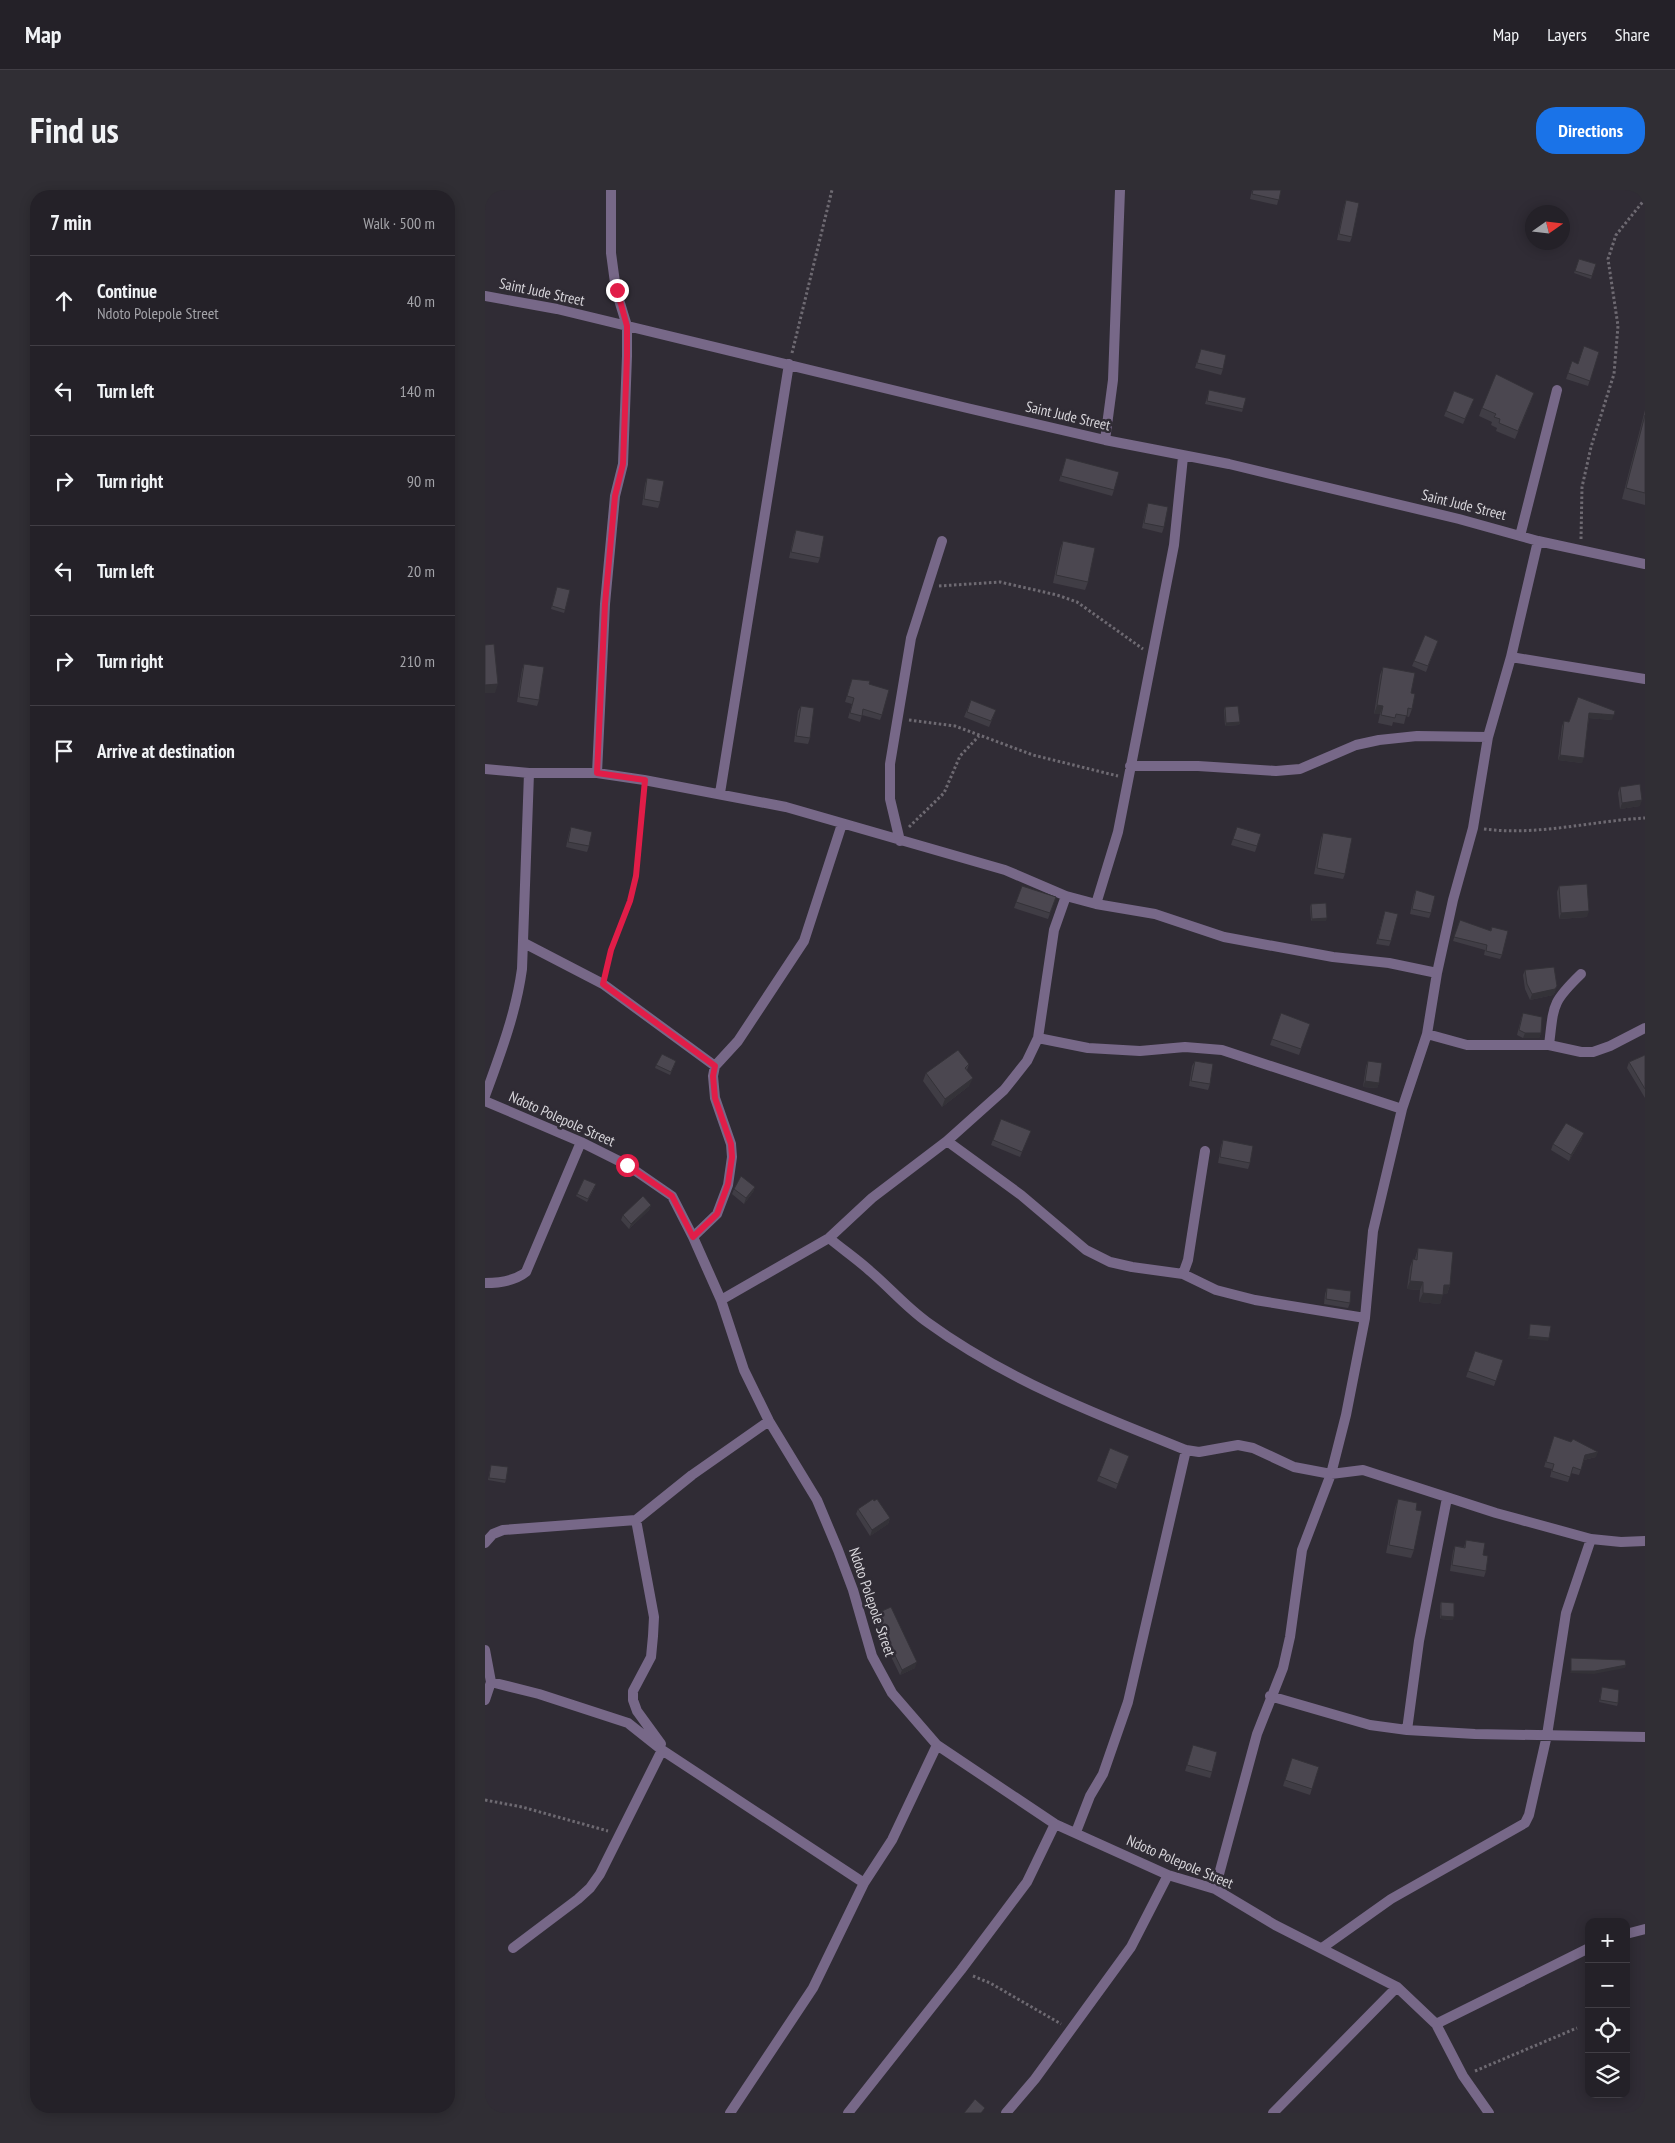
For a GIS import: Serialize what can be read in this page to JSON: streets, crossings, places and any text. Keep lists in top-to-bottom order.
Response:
{
  "streets": {
    "street": ["Saint Jude Street", "Ndoto Polepole Street"]
  },
  "north": "right",
  "page": {
    "header": "Map",
    "nav": ["Map", "Layers", "Share"],
    "title": "Find us",
    "buttons": "Directions",
    "heading": ["7 min", "Walk · 500 m"],
    "list": [
      ["Continue", "Ndoto Polepole Street", "40 m"],
      ["Turn left", "140 m"],
      ["Turn right", "90 m"],
      ["Turn left", "20 m"],
      ["Turn right", "210 m"],
      "Arrive at destination"
    ],
    "map_buttons": ["+", "−"]
  }
}
